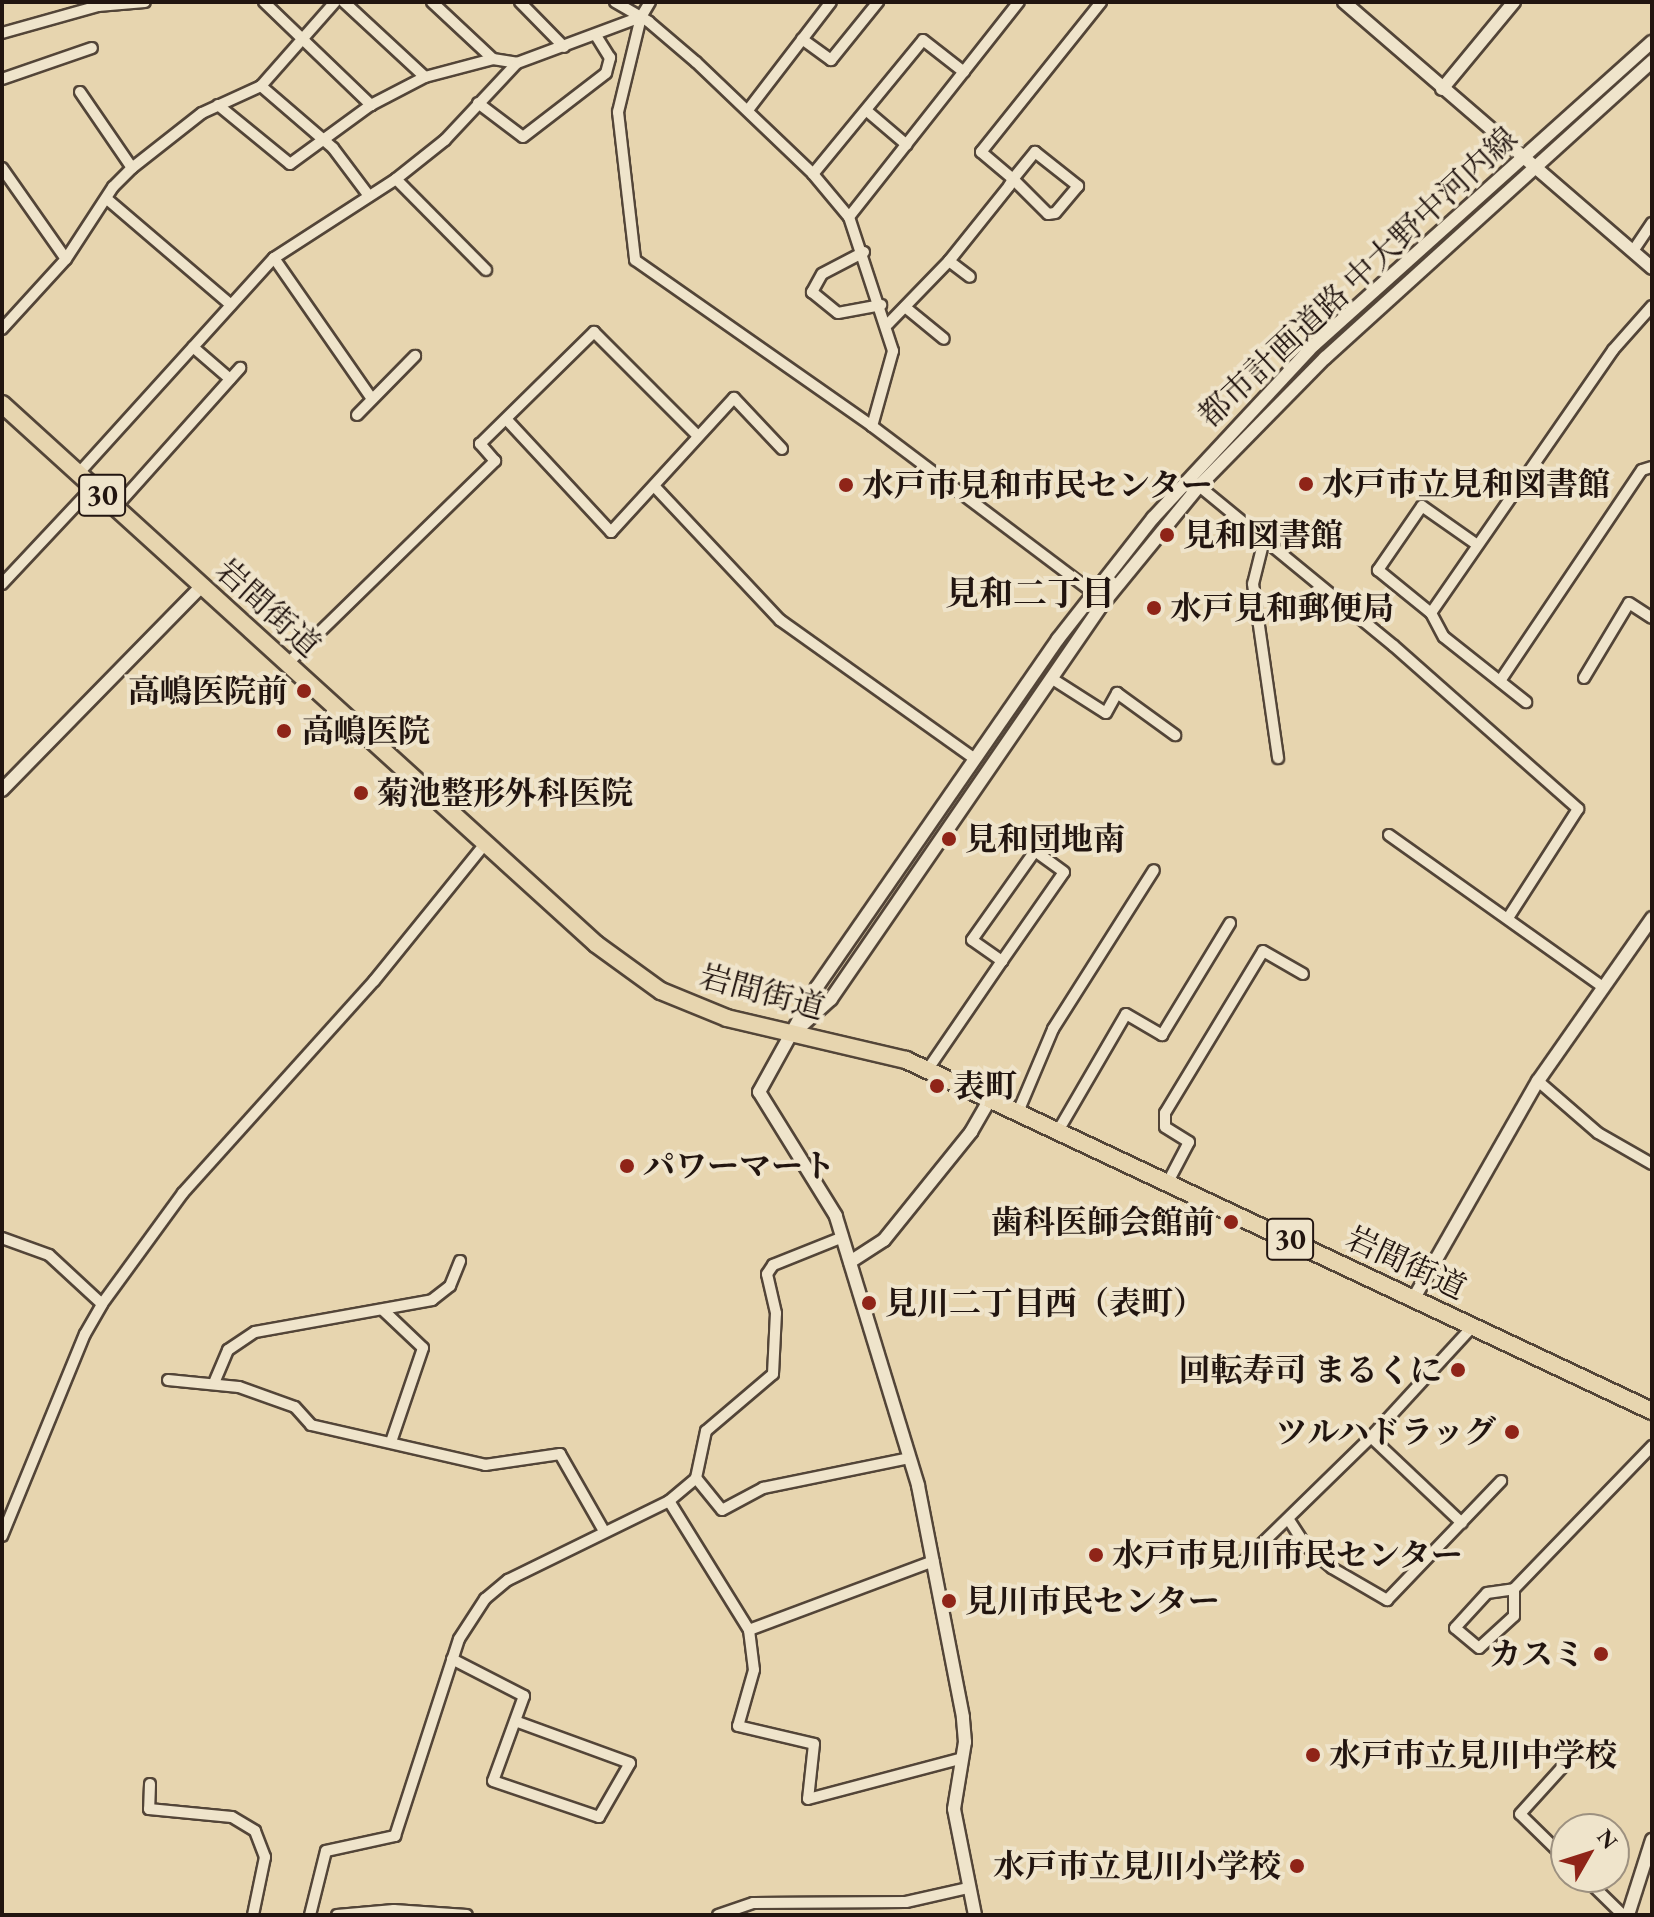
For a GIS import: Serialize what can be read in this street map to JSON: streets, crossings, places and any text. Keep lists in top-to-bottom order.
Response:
{
  "streets": {
    "main road": ["30", "岩間街道"],
    "street": ["都市計画道路 中大野中河内線"]
  },
  "crossings": [
    ["都市計画道路 中大野中河内線", "岩間街道"]
  ],
  "districts": ["見和二丁目"],
  "places": [
    "水戸市立見和図書館",
    "水戸市見和市民センター",
    "見和図書館",
    "水戸見和郵便局",
    "高嶋医院前",
    "高嶋医院",
    "菊池整形外科医院",
    "見和団地南",
    "表町",
    "パワーマート",
    "歯科医師会館前",
    "見川二丁目西（表町）",
    "回転寿司 まるくに",
    "ツルハドラッグ",
    "水戸市見川市民センター",
    "見川市民センター",
    "カスミ",
    "水戸市立見川中学校",
    "水戸市立見川小学校"
  ],
  "north": "top right"
}
